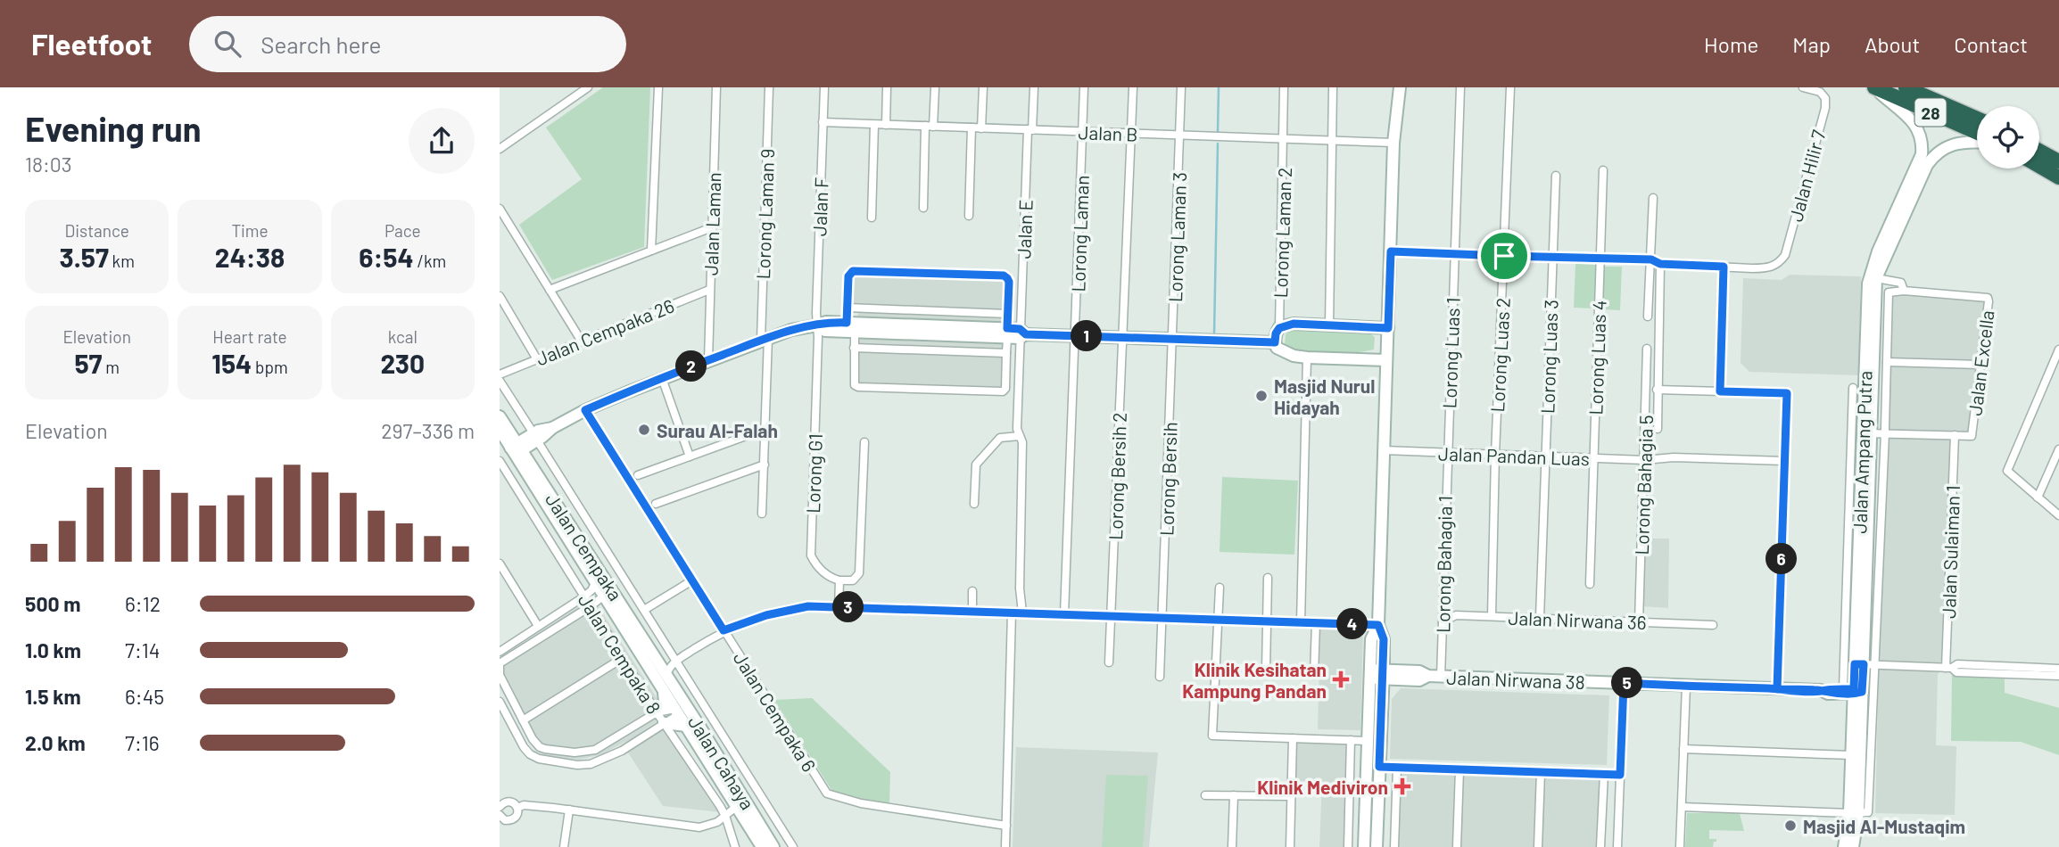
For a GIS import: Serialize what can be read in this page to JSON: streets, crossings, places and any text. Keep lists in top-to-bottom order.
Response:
{
  "streets": {
    "highway": ["28"],
    "street": [
      "Jalan B",
      "Jalan Hilir 7",
      "Jalan F",
      "Lorong Laman 9",
      "Jalan Laman",
      "Jalan E",
      "Lorong Laman 2",
      "Lorong Laman",
      "Lorong Laman 3",
      "Jalan Cempaka 26",
      "Lorong Luas 1",
      "Lorong Luas 2",
      "Lorong Luas 3",
      "Lorong Luas 4",
      "Jalan Excella",
      "Jalan Ampang Putra",
      "Jalan Pandan Luas",
      "Lorong G1",
      "Lorong Bersih 2",
      "Lorong Bersih",
      "Lorong Bahagia 5",
      "Jalan Cempaka",
      "Jalan Sulaiman 1",
      "Lorong Bahagia 1",
      "Jalan Nirwana 36",
      "Jalan Cempaka 8",
      "Jalan Nirwana 38",
      "Jalan Cempaka 6",
      "Jalan Cahaya"
    ]
  },
  "crossings": [
    ["28", "Jalan Ampang Putra"],
    ["Jalan B", "Jalan F"],
    ["Jalan B", "Jalan E"],
    ["Jalan B", "Lorong Laman 2"],
    ["Jalan B", "Lorong Laman"],
    ["Jalan B", "Lorong Laman 3"],
    ["Jalan F", "Lorong G1"],
    ["Jalan Laman", "Jalan Cempaka 26"],
    ["Lorong Laman 3", "Lorong Bersih"],
    ["Lorong Luas 1", "Jalan Pandan Luas"],
    ["Lorong Luas 1", "Lorong Bahagia 1"],
    ["Lorong Luas 2", "Jalan Pandan Luas"],
    ["Lorong Luas 2", "Jalan Nirwana 36"],
    ["Lorong Luas 3", "Jalan Pandan Luas"],
    ["Lorong Luas 3", "Jalan Nirwana 36"],
    ["Lorong Luas 4", "Jalan Pandan Luas"],
    ["Jalan Excella", "Jalan Ampang Putra"],
    ["Jalan Excella", "Jalan Sulaiman 1"],
    ["Jalan Ampang Putra", "Jalan Nirwana 38"],
    ["Jalan Pandan Luas", "Lorong Bahagia 5"],
    ["Jalan Pandan Luas", "Lorong Bahagia 1"],
    ["Lorong Bahagia 5", "Jalan Nirwana 36"],
    ["Jalan Cempaka", "Jalan Cahaya"],
    ["Lorong Bahagia 1", "Jalan Nirwana 36"],
    ["Lorong Bahagia 1", "Jalan Nirwana 38"]
  ],
  "places": {
    "other": ["Masjid Nurul Hidayah", "Surau Al-Falah", "Masjid Al-Mustaqim"],
    "health": ["Klinik Kesihatan Kampung Pandan", "Klinik Mediviron"]
  },
  "page": {
    "header": "Fleetfoot",
    "search": "Search here",
    "nav": [
      "Home",
      "Map",
      "About",
      "Contact"
    ],
    "heading": ["Evening run", "18:03"],
    "stats": [
      ["Distance", "3.57 km"],
      ["Time", "24:38"],
      ["Pace", "6:54 /km"],
      ["Elevation", "57 m"],
      ["Heart rate", "154 bpm"],
      ["kcal", "230"]
    ],
    "pins": [
      "1",
      "2",
      "6",
      "3",
      "4",
      "5"
    ],
    "chart": ["Elevation", "297–336 m"],
    "list": [
      {
        "name": "500 m",
        "note": "6:12"
      },
      {
        "name": "1.0 km",
        "note": "7:14"
      },
      {
        "name": "1.5 km",
        "note": "6:45"
      },
      {
        "name": "2.0 km",
        "note": "7:16"
      }
    ]
  }
}
